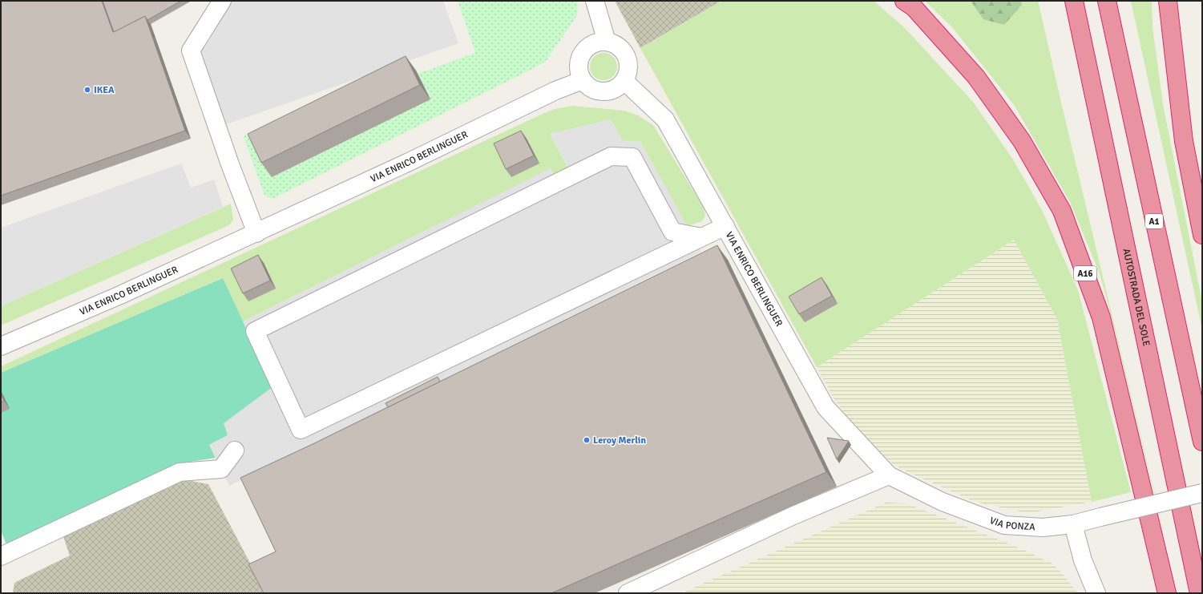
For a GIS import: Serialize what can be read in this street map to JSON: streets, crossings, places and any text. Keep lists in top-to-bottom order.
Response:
{
  "streets": {
    "highway": ["A1", "A16", "AUTOSTRADA DEL SOLE"],
    "street": ["VIA ENRICO BERLINGUER", "VIA PONZA"]
  },
  "crossings": [
    ["VIA ENRICO BERLINGUER", "VIA PONZA"]
  ],
  "places": ["IKEA", "Leroy Merlin"]
}
